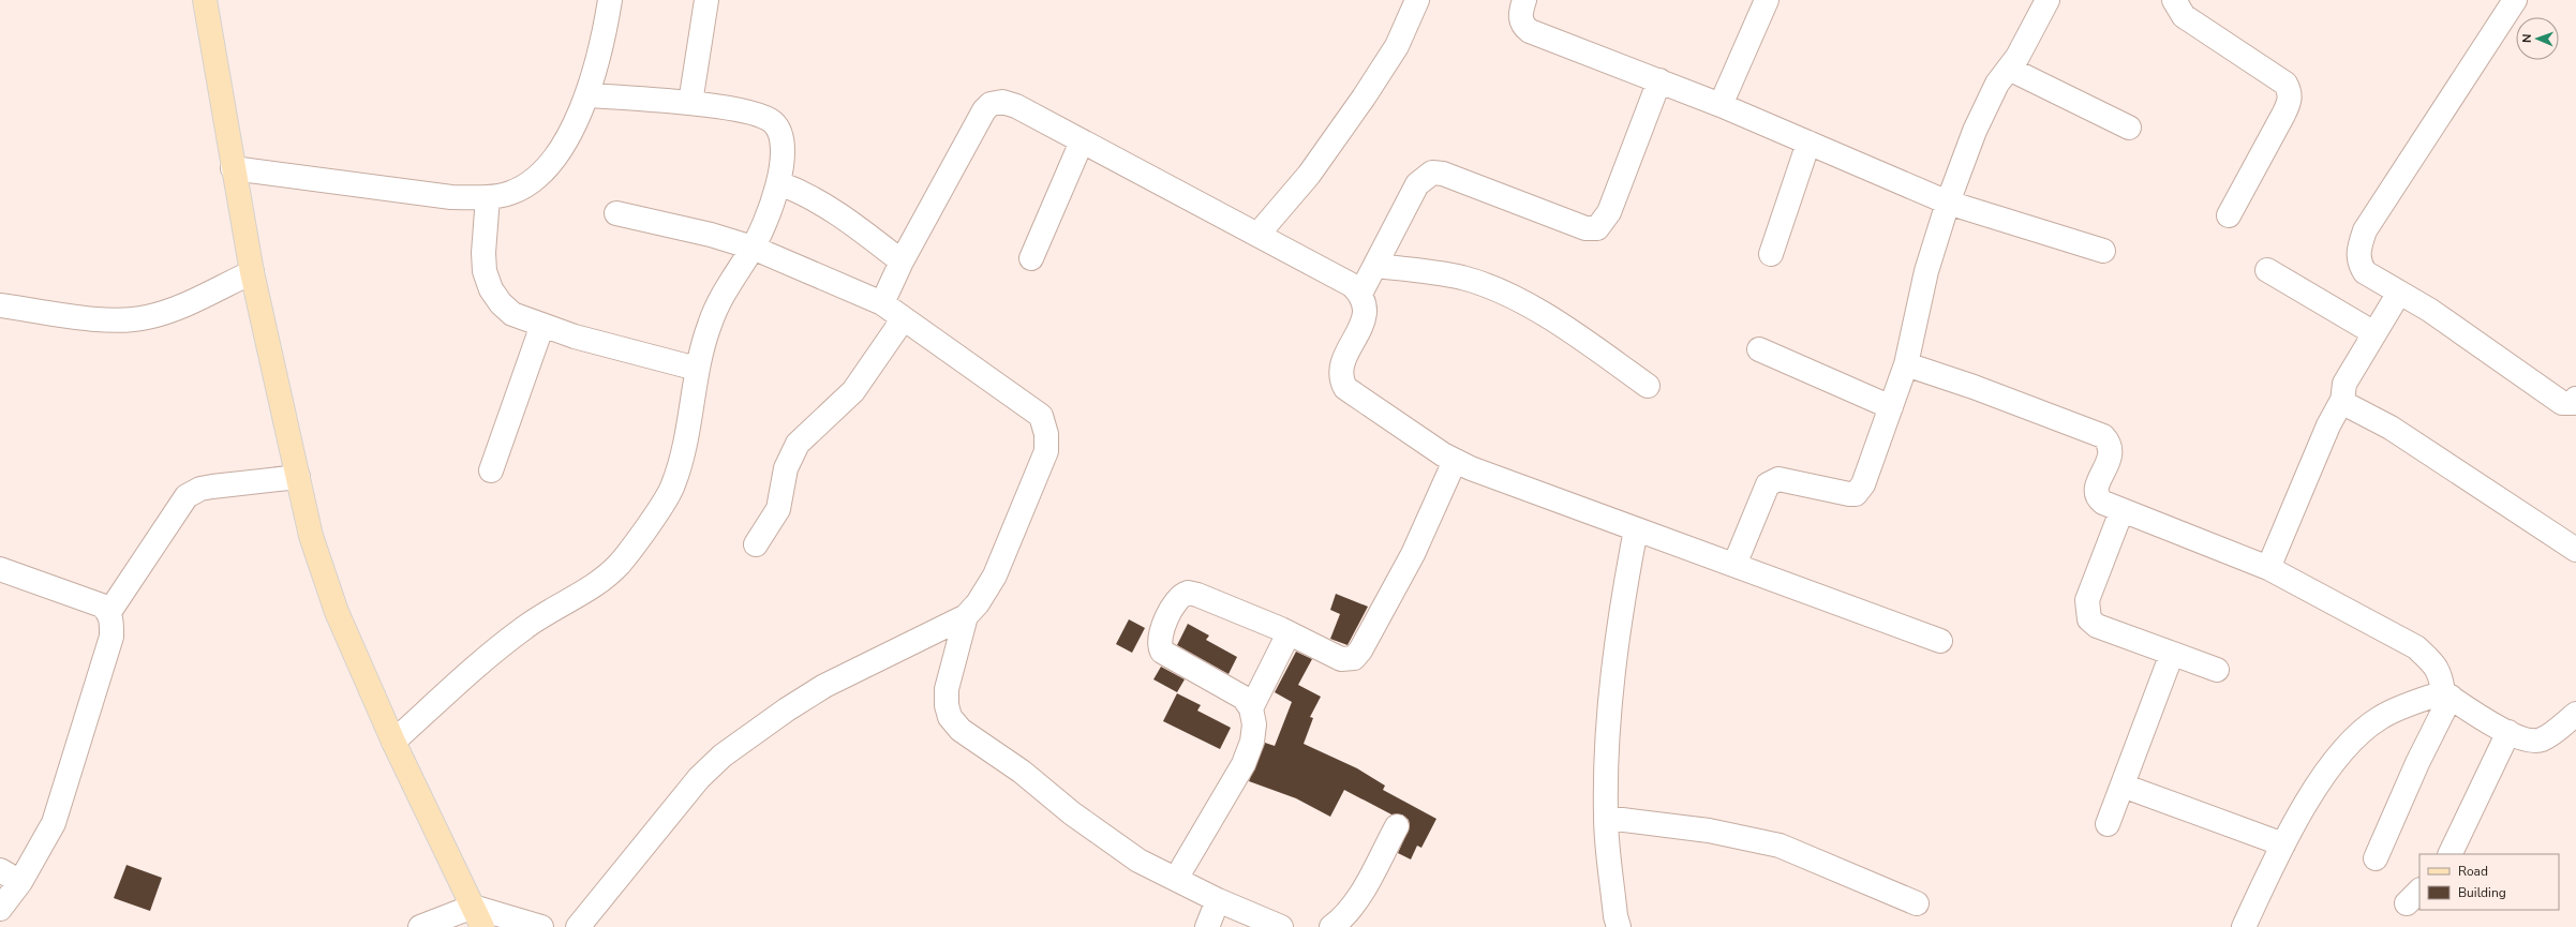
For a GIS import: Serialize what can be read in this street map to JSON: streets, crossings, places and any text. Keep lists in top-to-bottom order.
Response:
{
  "legend": ["Road", "Building"],
  "north": "left"
}
